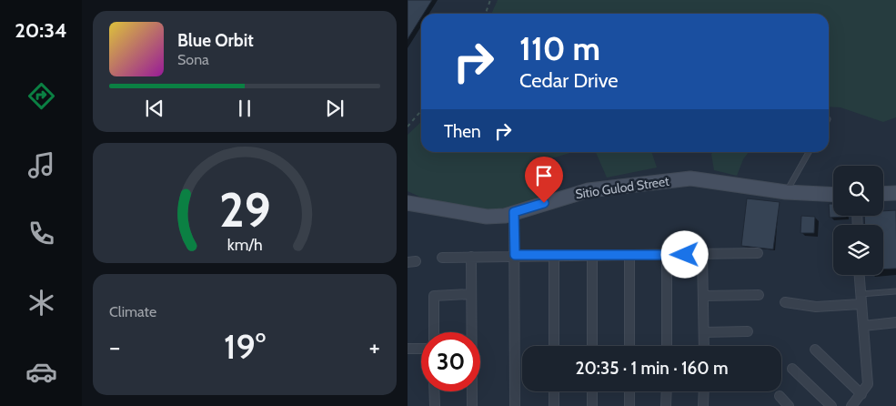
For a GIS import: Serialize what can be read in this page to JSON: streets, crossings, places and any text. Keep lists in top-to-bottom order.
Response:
{
  "streets": {
    "main road": ["Sitio Gulod Street"]
  },
  "page": {
    "tabs": "20:34",
    "turn": ["110 m", "Cedar Drive"],
    "song": ["Blue Orbit", "Sona"],
    "then": "Then",
    "tile": "Climate",
    "heat": ["−", "19°", "+"],
    "limit": "30",
    "trip": "20:35 · 1 min · 160 m",
    "gauge": ["29", "km/h"]
  }
}
